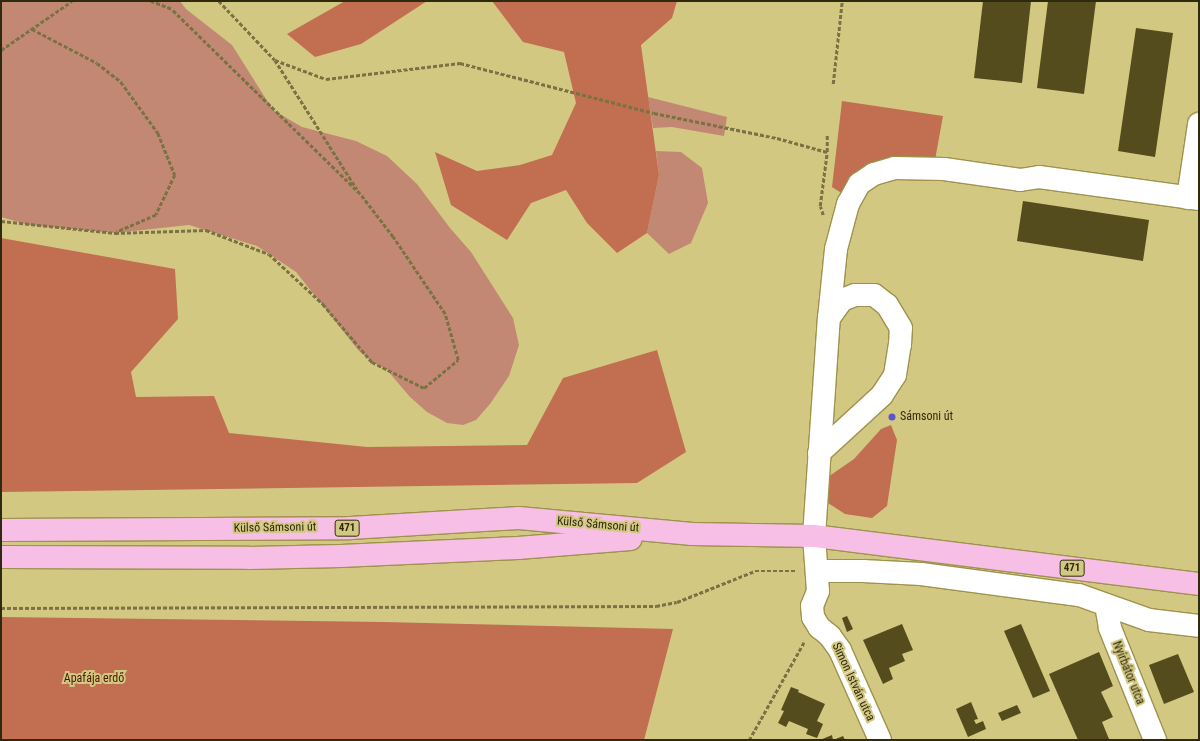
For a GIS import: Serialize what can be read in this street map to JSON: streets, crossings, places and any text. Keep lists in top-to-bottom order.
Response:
{
  "streets": {
    "main road": ["Külső Sámsoni út", "471"],
    "street": ["Nyírbátor utca", "Simon István utca"]
  },
  "crossings": [
    ["Külső Sámsoni út", "471"],
    ["Külső Sámsoni út", "Simon István utca"],
    ["471", "Simon István utca"]
  ],
  "parks": ["Apafája erdő"],
  "places": ["Sámsoni út"]
}
